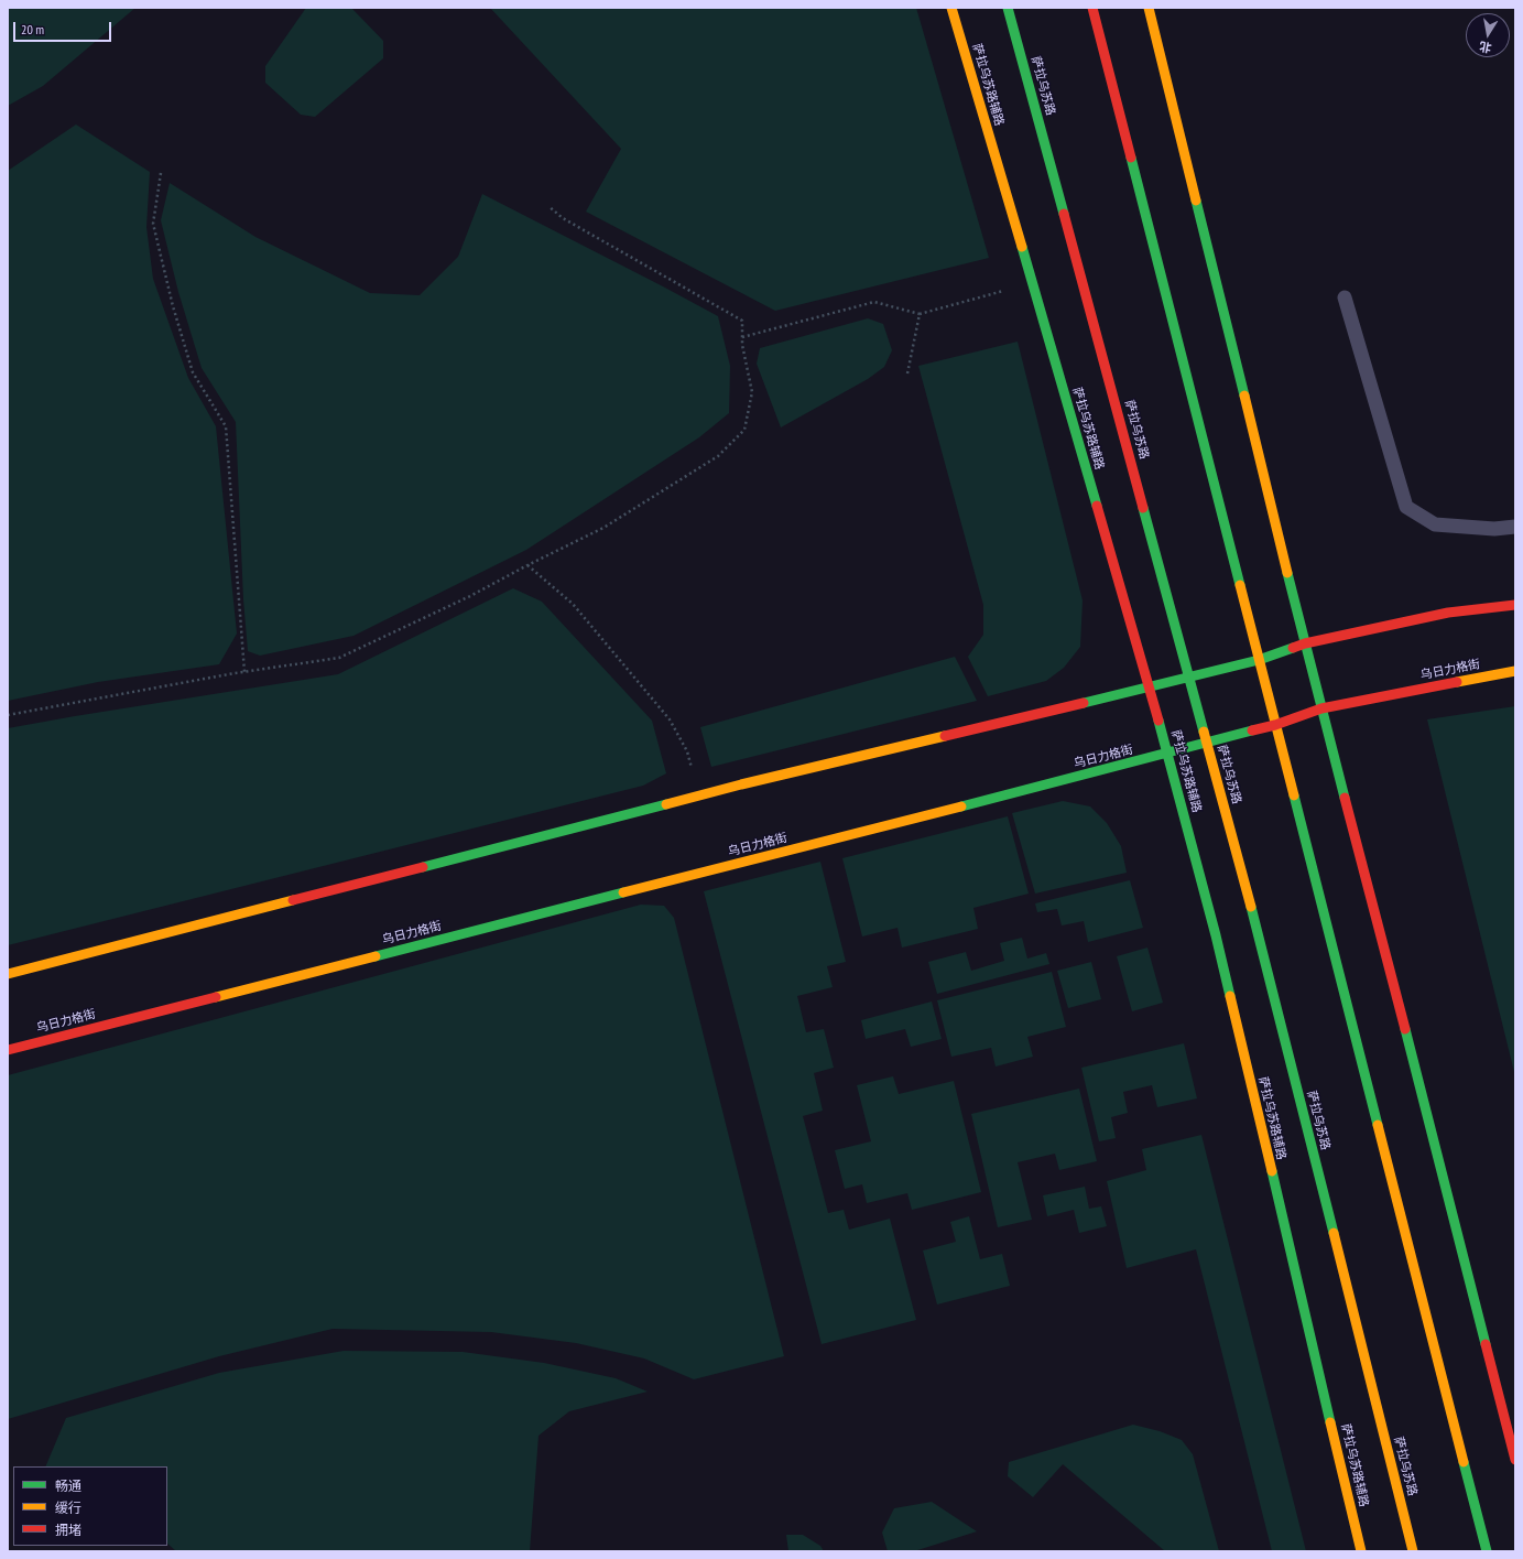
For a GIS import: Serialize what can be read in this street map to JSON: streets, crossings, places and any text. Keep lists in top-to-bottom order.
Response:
{
  "streets": {
    "street": ["萨拉乌苏路辅路", "萨拉乌苏路", "乌日力格街"]
  },
  "crossings": [
    ["萨拉乌苏路辅路", "乌日力格街"],
    ["萨拉乌苏路", "乌日力格街"]
  ],
  "legend": ["畅通", "缓行", "拥堵"],
  "scale_bar": "20 m",
  "north": "bottom"
}
